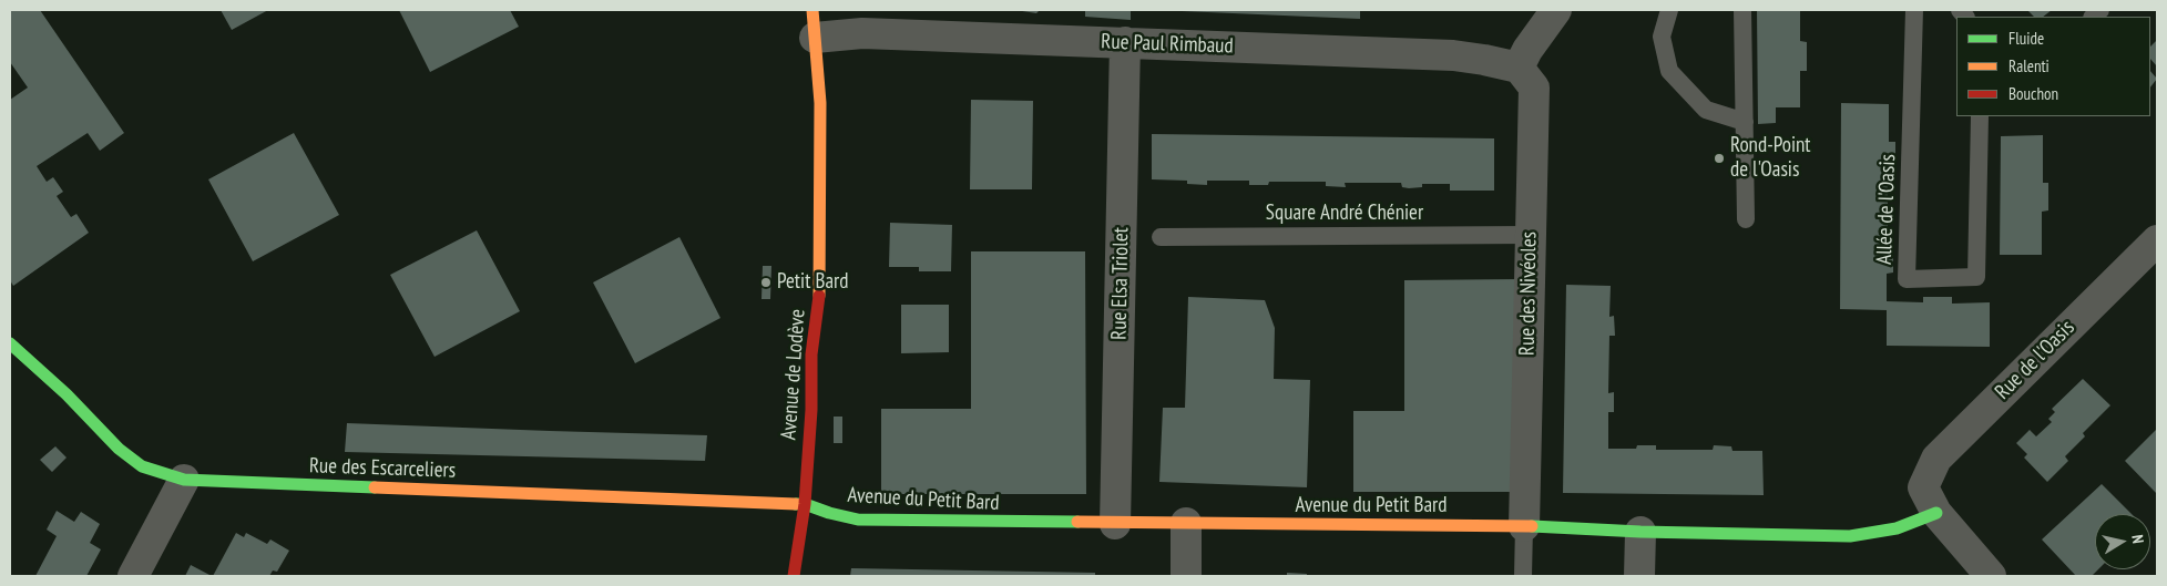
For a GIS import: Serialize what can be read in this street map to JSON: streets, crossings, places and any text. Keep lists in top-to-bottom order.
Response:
{
  "streets": {
    "street": [
      "Rue Paul Rimbaud",
      "Rue Elsa Triolet",
      "Rue des Nivéoles",
      "Rue de l'Oasis",
      "Avenue de Lodève",
      "Rue des Escarceliers",
      "Avenue du Petit Bard"
    ],
    "lane": ["Allée de l'Oasis", "Square André Chénier"]
  },
  "crossings": [
    ["Rue Paul Rimbaud", "Rue Elsa Triolet"],
    ["Rue Paul Rimbaud", "Rue des Nivéoles"],
    ["Rue Paul Rimbaud", "Avenue de Lodève"],
    ["Square André Chénier", "Rue des Nivéoles"],
    ["Rue Elsa Triolet", "Avenue du Petit Bard"],
    ["Rue des Nivéoles", "Avenue du Petit Bard"],
    ["Rue de l'Oasis", "Avenue du Petit Bard"],
    ["Avenue de Lodève", "Rue des Escarceliers"],
    ["Avenue de Lodève", "Avenue du Petit Bard"],
    ["Rue des Escarceliers", "Avenue du Petit Bard"]
  ],
  "places": ["Rond-Point de l'Oasis", "Petit Bard"],
  "legend": ["Fluide", "Ralenti", "Bouchon"],
  "north": "right"
}
